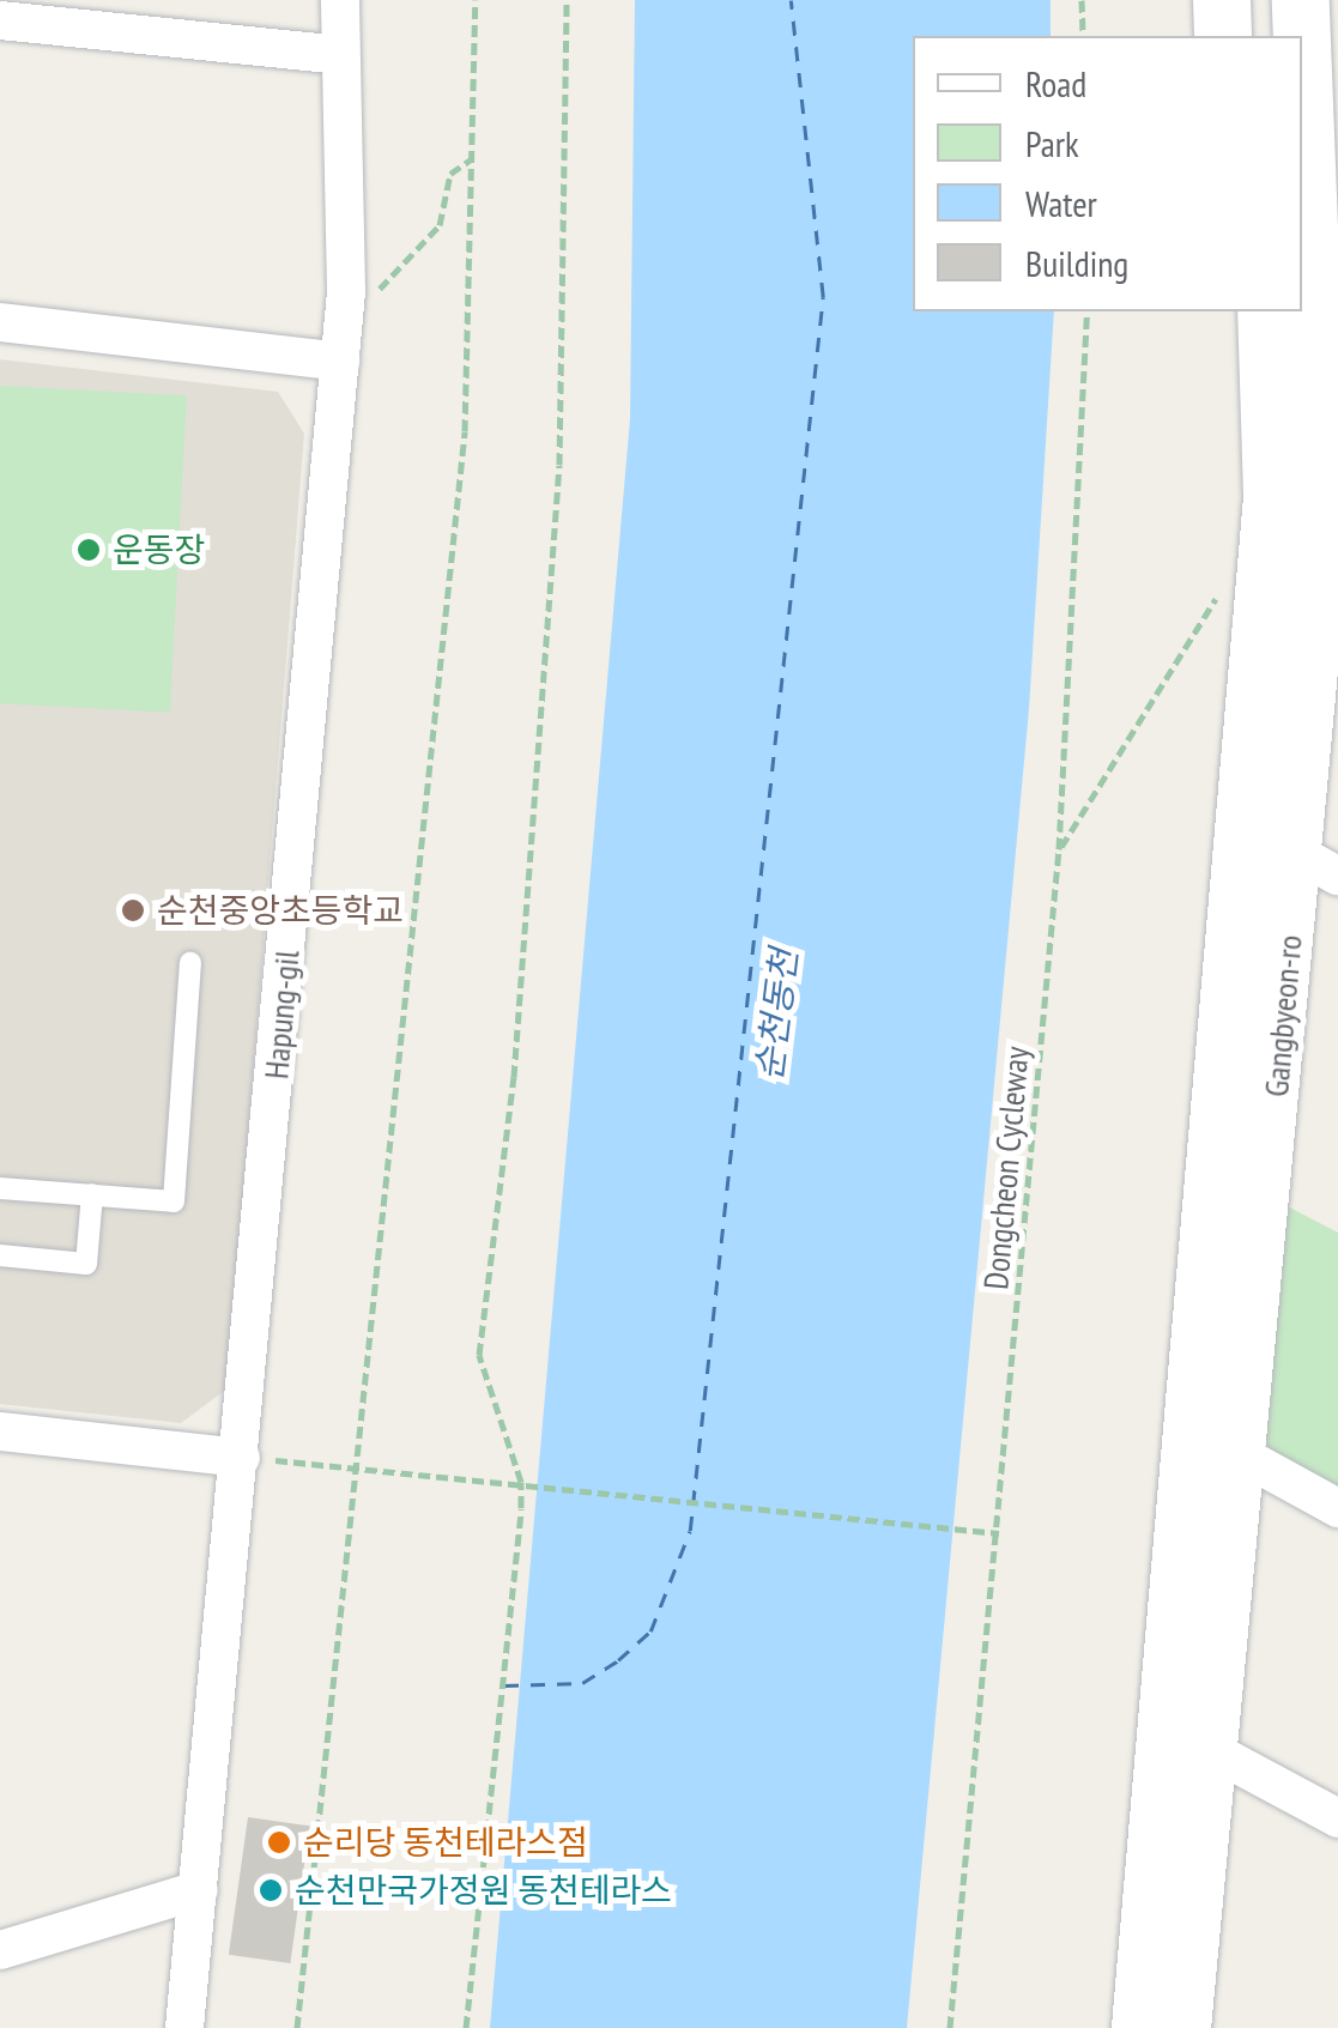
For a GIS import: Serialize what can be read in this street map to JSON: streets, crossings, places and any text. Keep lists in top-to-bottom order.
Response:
{
  "streets": {
    "main road": ["Gangbyeon-ro"],
    "street": ["Hapung-gil"],
    "path": ["Dongcheon Cycleway"]
  },
  "water": ["순천동천"],
  "places": [
    "운동장",
    "순천중앙초등학교",
    "순리당 동천테라스점",
    "순천만국가정원 동천테라스"
  ],
  "legend": [
    "Road",
    "Park",
    "Water",
    "Building"
  ]
}
